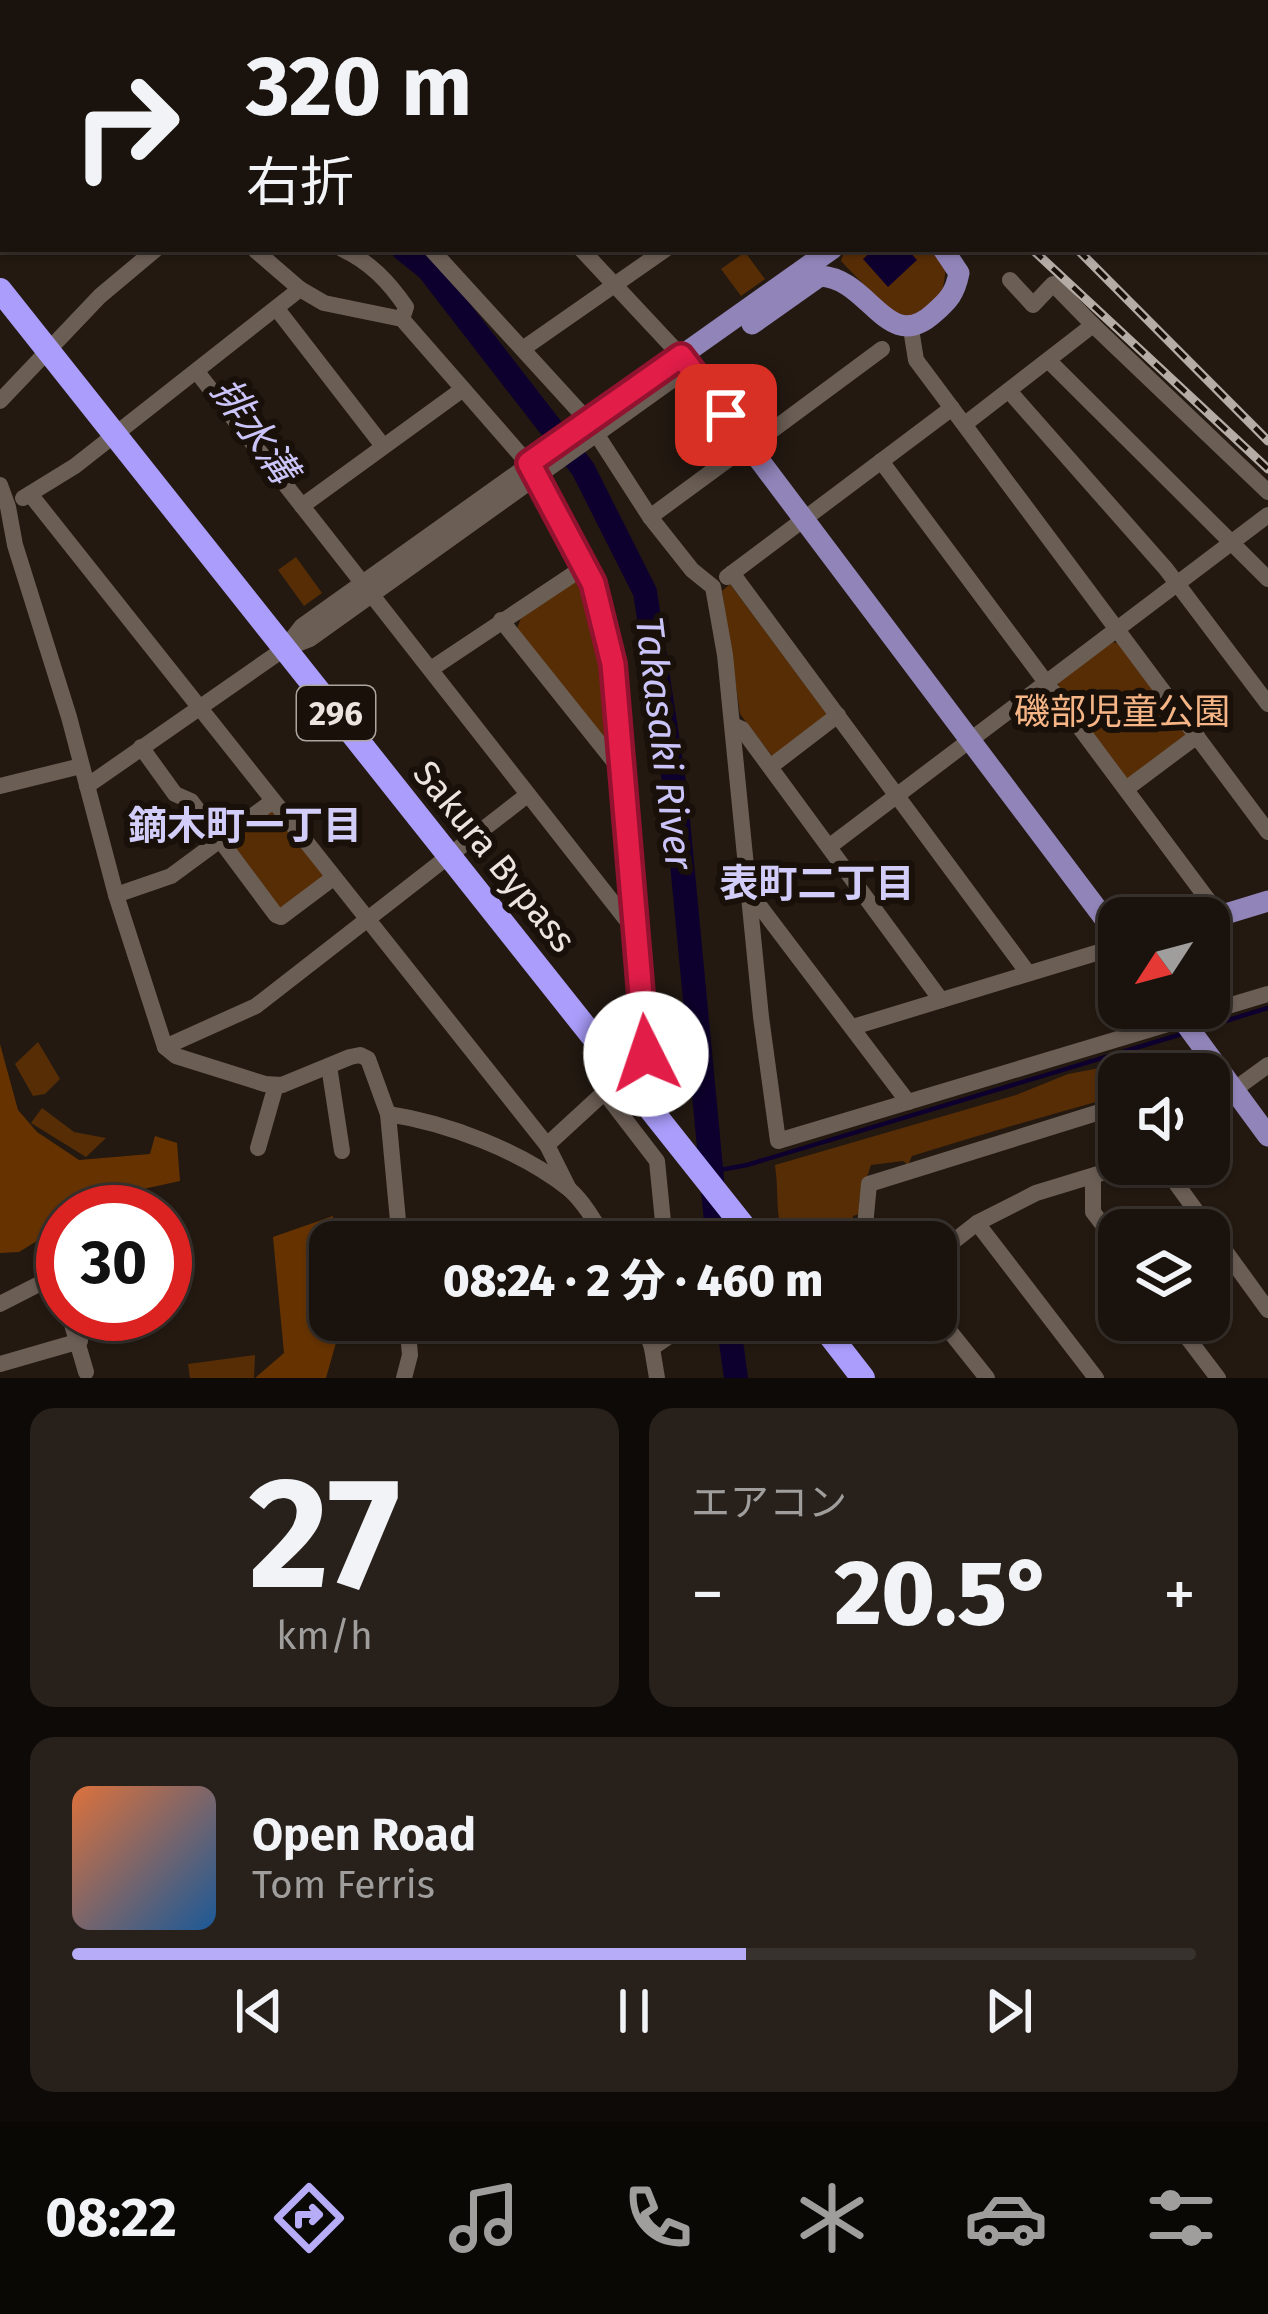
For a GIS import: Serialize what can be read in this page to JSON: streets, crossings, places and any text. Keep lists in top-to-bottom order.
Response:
{
  "streets": {
    "highway": ["296", "Sakura Bypass"]
  },
  "districts": ["鏑木町一丁目", "表町二丁目"],
  "water": ["排水溝", "Takasaki River"],
  "parks": ["磯部児童公園"],
  "north": "bottom left",
  "page": {
    "turn": ["320 m", "右折"],
    "limit": "30",
    "trip": "08:24 · 2 分 · 460 m",
    "tile": [
      ["27", "km/h"],
      "エアコン"
    ],
    "heat": ["−", "20.5°", "+"],
    "song": ["Open Road", "Tom Ferris"],
    "tabs": "08:22"
  }
}
